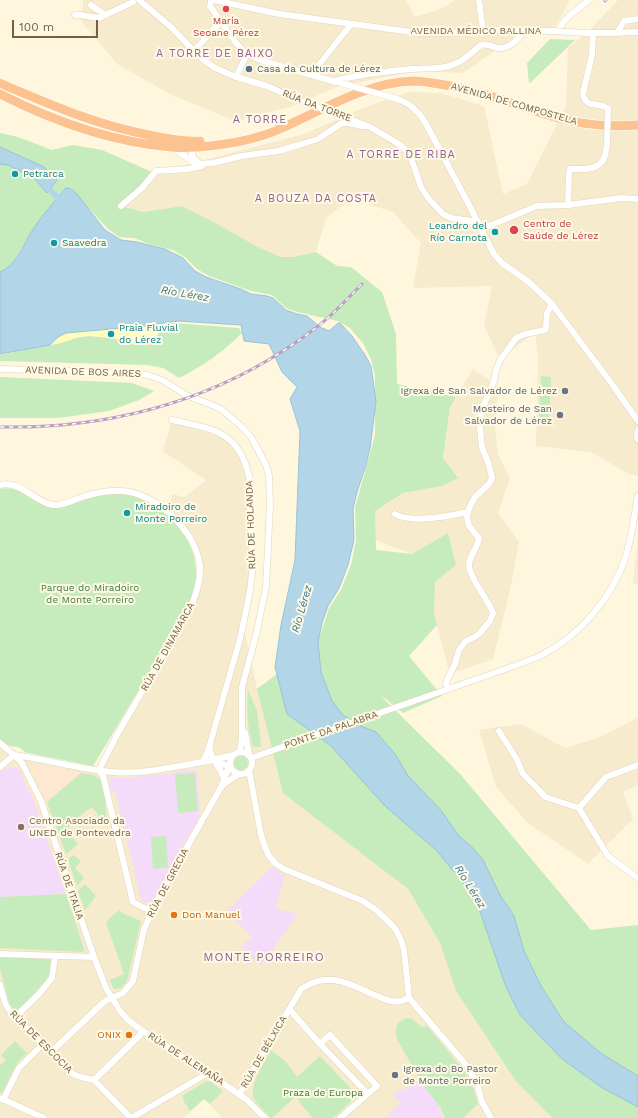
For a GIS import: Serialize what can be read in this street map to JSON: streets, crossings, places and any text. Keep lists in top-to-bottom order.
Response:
{
  "streets": {
    "highway": ["AVENIDA DE COMPOSTELA"],
    "street": [
      "AVENIDA MÉDICO BALLINA",
      "RÚA DA TORRE",
      "AVENIDA DE BOS AIRES",
      "RÚA DE HOLANDA",
      "RÚA DE DINAMARCA",
      "PONTE DA PALABRA",
      "RÚA DE GRECIA",
      "RÚA DE ITALIA",
      "RÚA DE ESCOCIA",
      "RÚA DE BÉLXICA",
      "RÚA DE ALEMAÑA"
    ]
  },
  "crossings": [
    ["AVENIDA DE BOS AIRES", "PONTE DA PALABRA"],
    ["AVENIDA DE BOS AIRES", "RÚA DE GRECIA"],
    ["RÚA DE HOLANDA", "RÚA DE GRECIA"],
    ["PONTE DA PALABRA", "RÚA DE GRECIA"],
    ["RÚA DE GRECIA", "RÚA DE ITALIA"],
    ["RÚA DE GRECIA", "RÚA DE ESCOCIA"],
    ["RÚA DE GRECIA", "RÚA DE ALEMAÑA"],
    ["RÚA DE ITALIA", "RÚA DE ALEMAÑA"],
    ["RÚA DE BÉLXICA", "RÚA DE ALEMAÑA"]
  ],
  "districts": [
    "A TORRE DE BAIXO",
    "A TORRE",
    "A TORRE DE RIBA",
    "A BOUZA DA COSTA",
    "MONTE PORREIRO"
  ],
  "water": ["Río Lérez"],
  "parks": ["Parque do Miradoiro de Monte Porreiro", "Praza de Europa"],
  "places": [
    "María Seoane Pérez",
    "Casa da Cultura de Lérez",
    "Petrarca",
    "Centro de Saúde de Lérez",
    "Leandro del Río Carnota",
    "Saavedra",
    "Praia Fluvial do Lérez",
    "Igrexa de San Salvador de Lérez",
    "Mosteiro de San Salvador de Lérez",
    "Miradoiro de Monte Porreiro",
    "Centro Asociado da UNED de Pontevedra",
    "Don Manuel",
    "ONIX",
    "Igrexa do Bo Pastor de Monte Porreiro"
  ],
  "scale_bar": "100 m"
}
